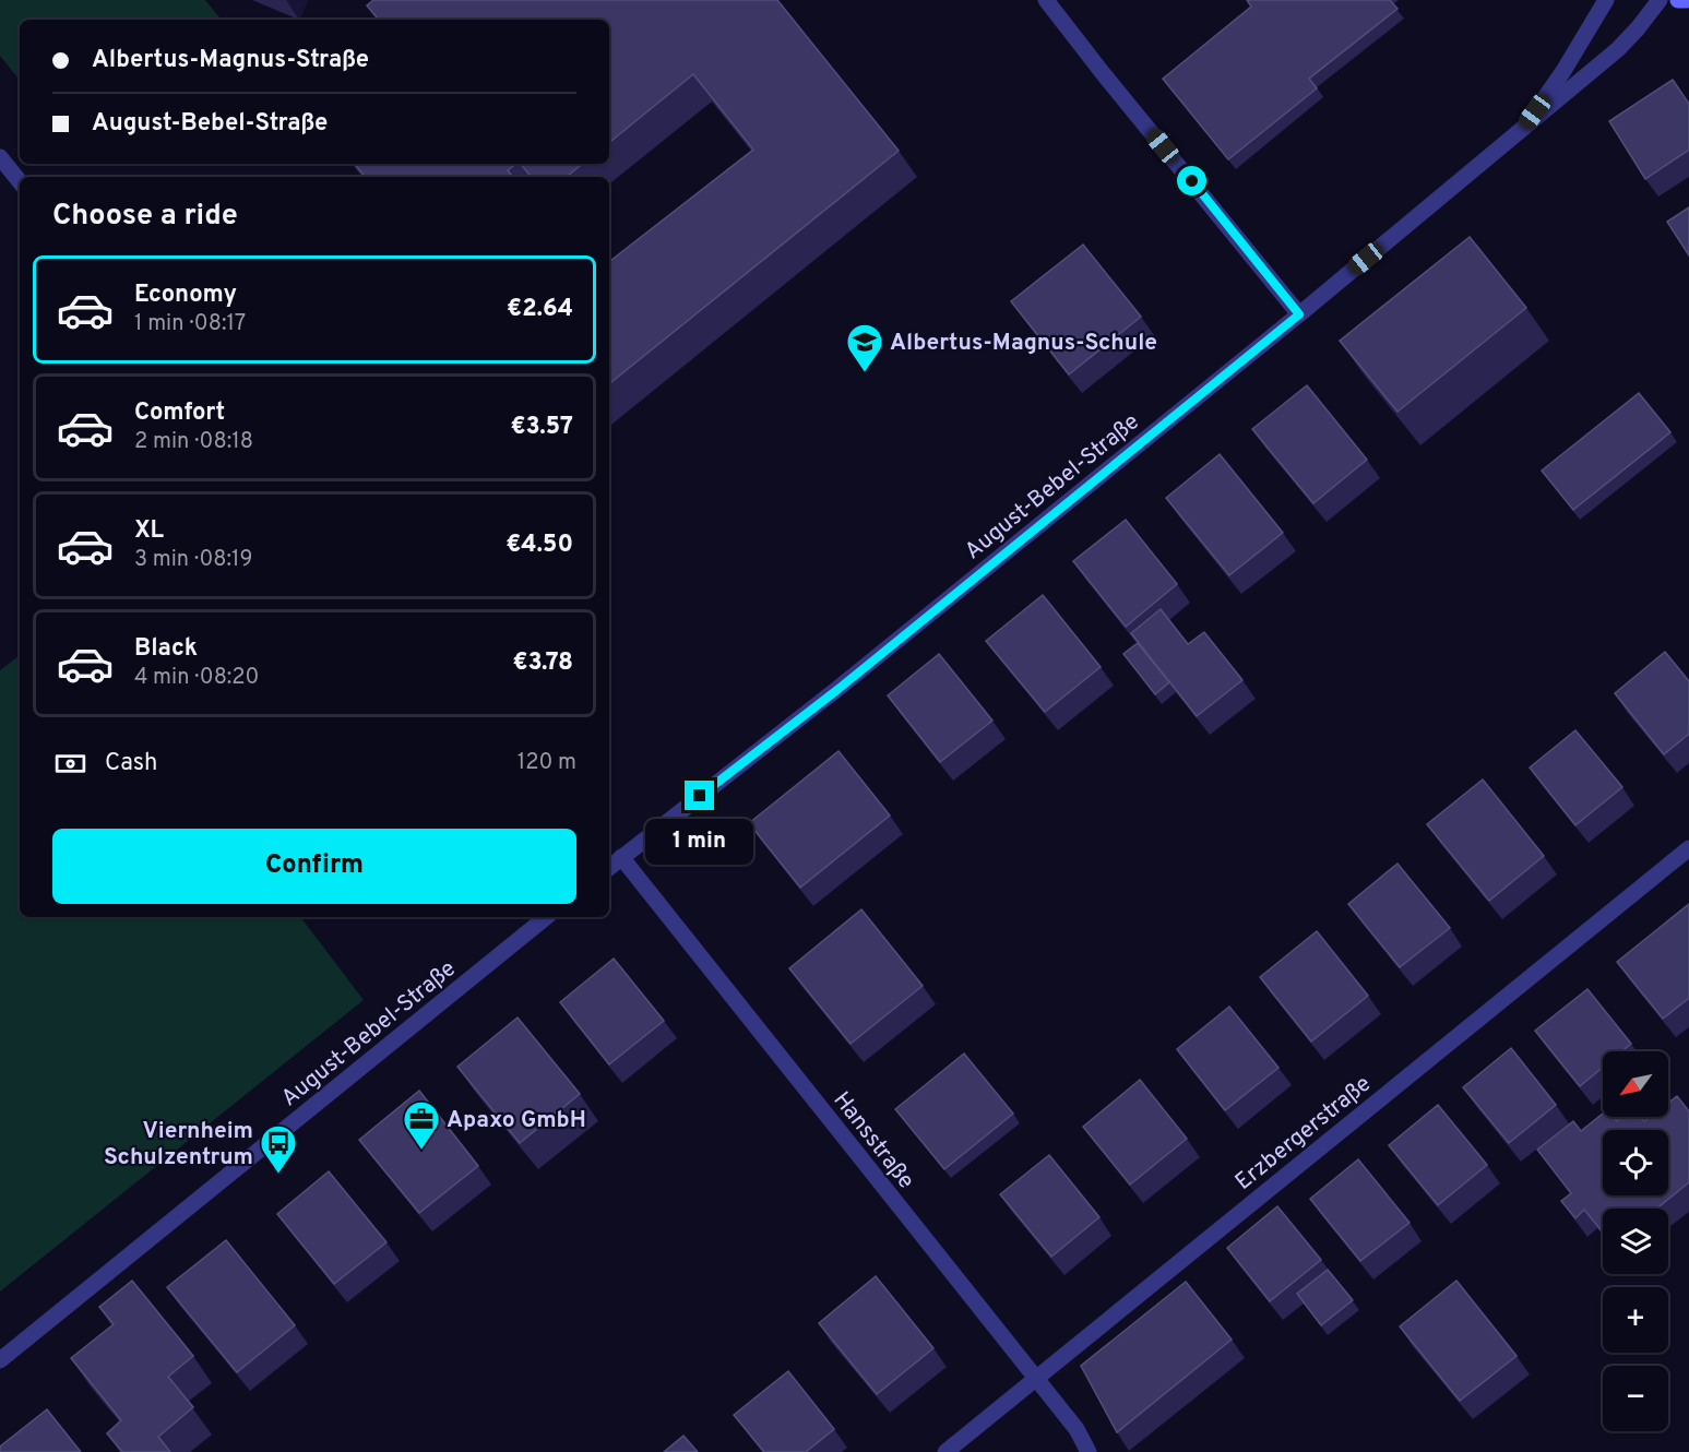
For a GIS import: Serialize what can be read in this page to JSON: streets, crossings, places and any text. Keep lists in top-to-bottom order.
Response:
{
  "streets": {
    "street": ["August-Bebel-Straße", "Erzbergerstraße", "Hansstraße"]
  },
  "crossings": [
    ["August-Bebel-Straße", "Hansstraße"],
    ["Erzbergerstraße", "Hansstraße"]
  ],
  "places": {
    "school or university": ["Albertus-Magnus-Schule"],
    "office": ["Apaxo GmbH"],
    "bus stop": ["Viernheim Schulzentrum"]
  },
  "north": "bottom left",
  "page": {
    "banner": ["Albertus-Magnus-Straße", "August-Bebel-Straße"],
    "heading": "Choose a ride",
    "list": [
      {
        "name": "Economy",
        "note": "1 min · 08:17",
        "value": "€2.64"
      },
      {
        "name": "Comfort",
        "note": "2 min · 08:18",
        "value": "€3.57"
      },
      {
        "name": "XL",
        "note": "3 min · 08:19",
        "value": "€4.50"
      },
      {
        "name": "Black",
        "note": "4 min · 08:20",
        "value": "€3.78"
      }
    ],
    "pay": ["Cash", "120 m"],
    "buttons": "Confirm",
    "bubble": "1 min",
    "map_buttons": ["+", "−"]
  }
}
